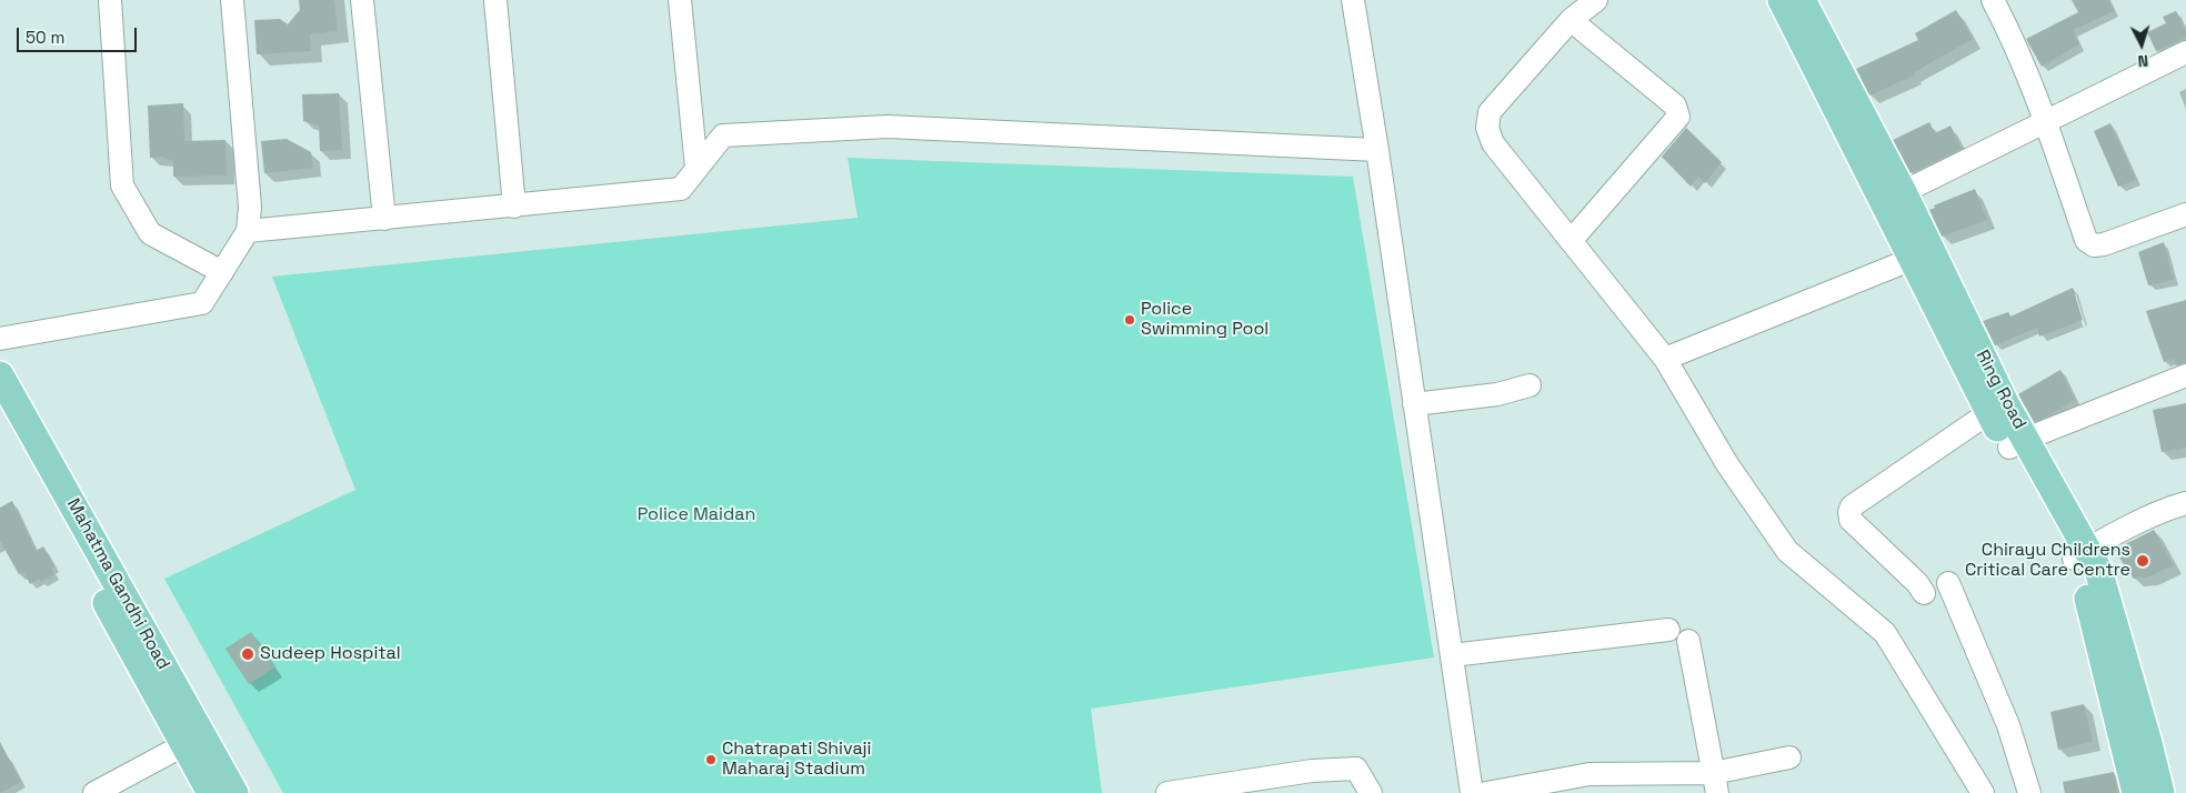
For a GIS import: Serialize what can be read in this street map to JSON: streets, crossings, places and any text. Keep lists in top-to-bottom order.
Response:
{
  "streets": {
    "main road": ["Ring Road", "Mahatma Gandhi Road"]
  },
  "parks": ["Police Maidan"],
  "places": [
    "Police Swimming Pool",
    "Chirayu Childrens Critical Care Centre",
    "Sudeep Hospital",
    "Chatrapati Shivaji Maharaj Stadium"
  ],
  "scale_bar": "50 m",
  "north": "bottom"
}
